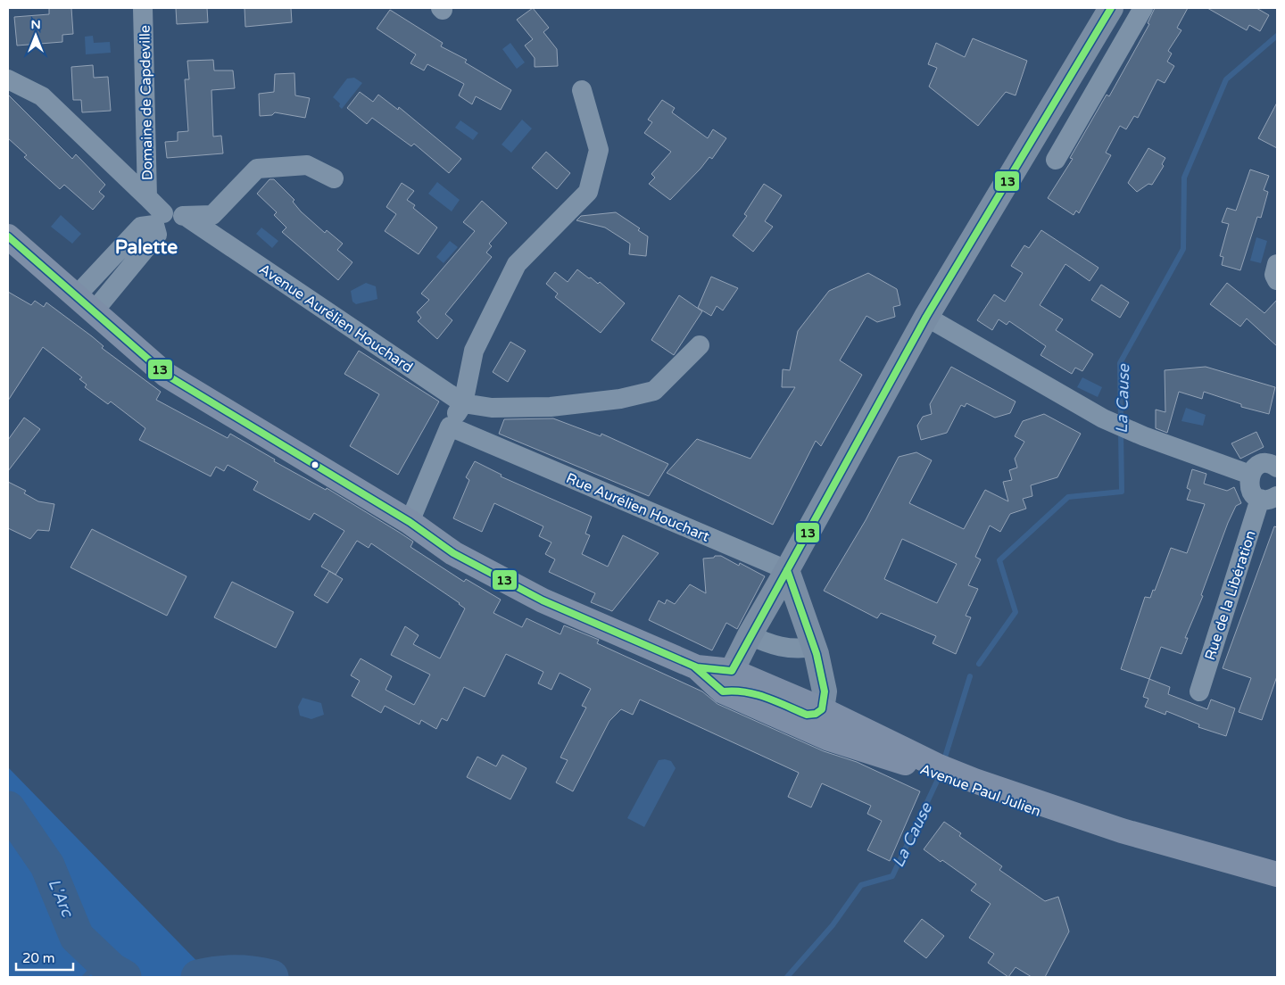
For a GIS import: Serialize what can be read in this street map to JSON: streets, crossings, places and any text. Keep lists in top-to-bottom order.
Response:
{
  "streets": {
    "main road": ["Avenue Paul Julien"],
    "street": [
      "Domaine de Capdeville",
      "Avenue Aurélien Houchard",
      "Rue Aurélien Houchart",
      "Rue de la Libération"
    ]
  },
  "districts": ["Palette"],
  "water": ["La Cause", "L'Arc"],
  "lines": ["transit line 13"],
  "scale_bar": "20 m",
  "north": "top"
}
